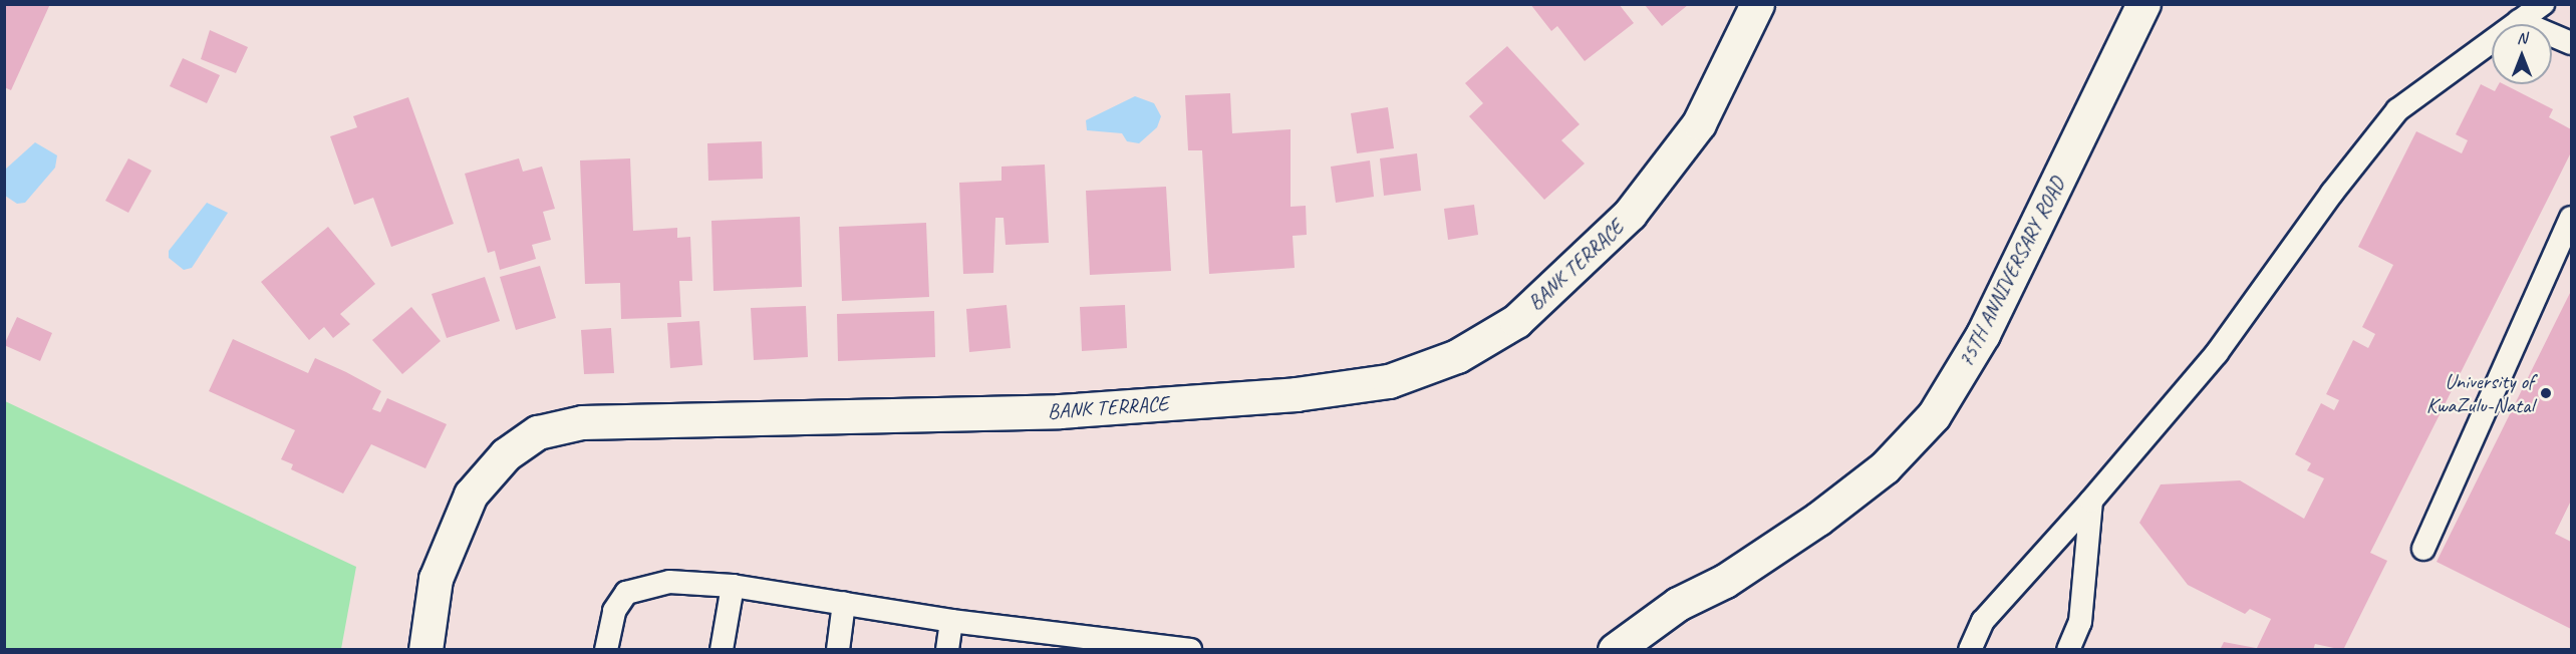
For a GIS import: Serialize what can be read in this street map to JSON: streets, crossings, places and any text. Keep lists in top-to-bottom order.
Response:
{
  "streets": {
    "street": ["BANK TERRACE", "75TH ANNIVERSARY ROAD"]
  },
  "places": ["University of KwaZulu-Natal"],
  "north": "top"
}
